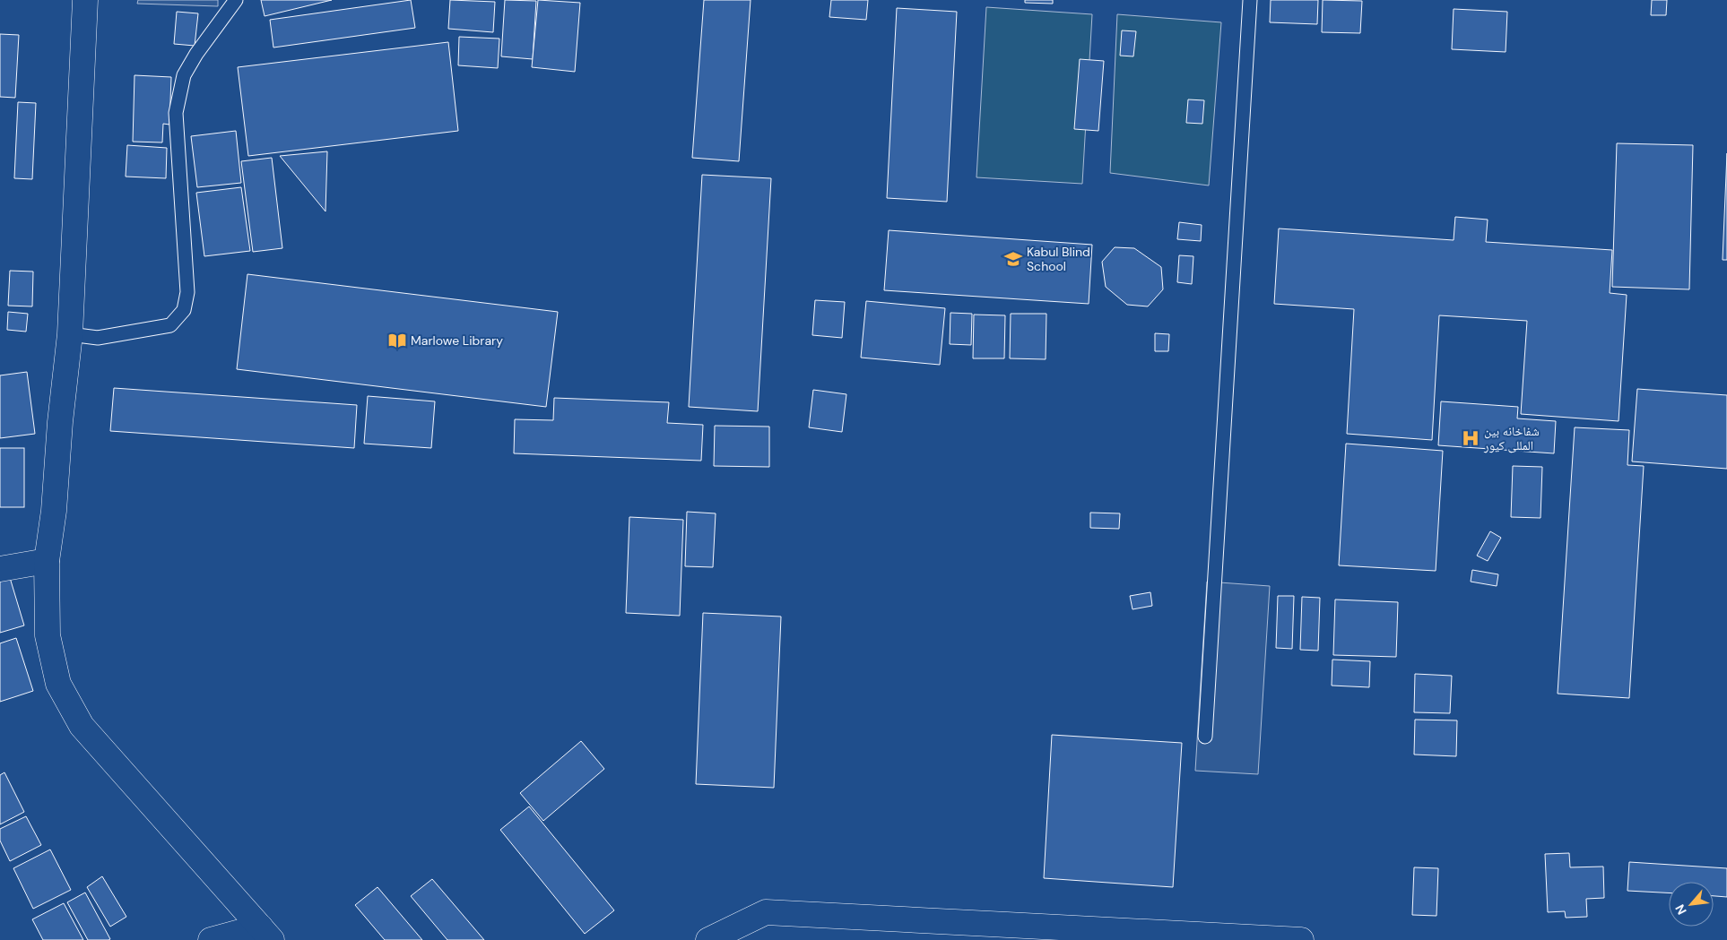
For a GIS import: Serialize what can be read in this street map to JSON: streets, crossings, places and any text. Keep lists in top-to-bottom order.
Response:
{
  "places": {
    "school or university": ["Kabul Blind School"],
    "library": ["Marlowe Library"],
    "hospital": ["شفاخانه بین المللی کیور"]
  },
  "north": "bottom left"
}
